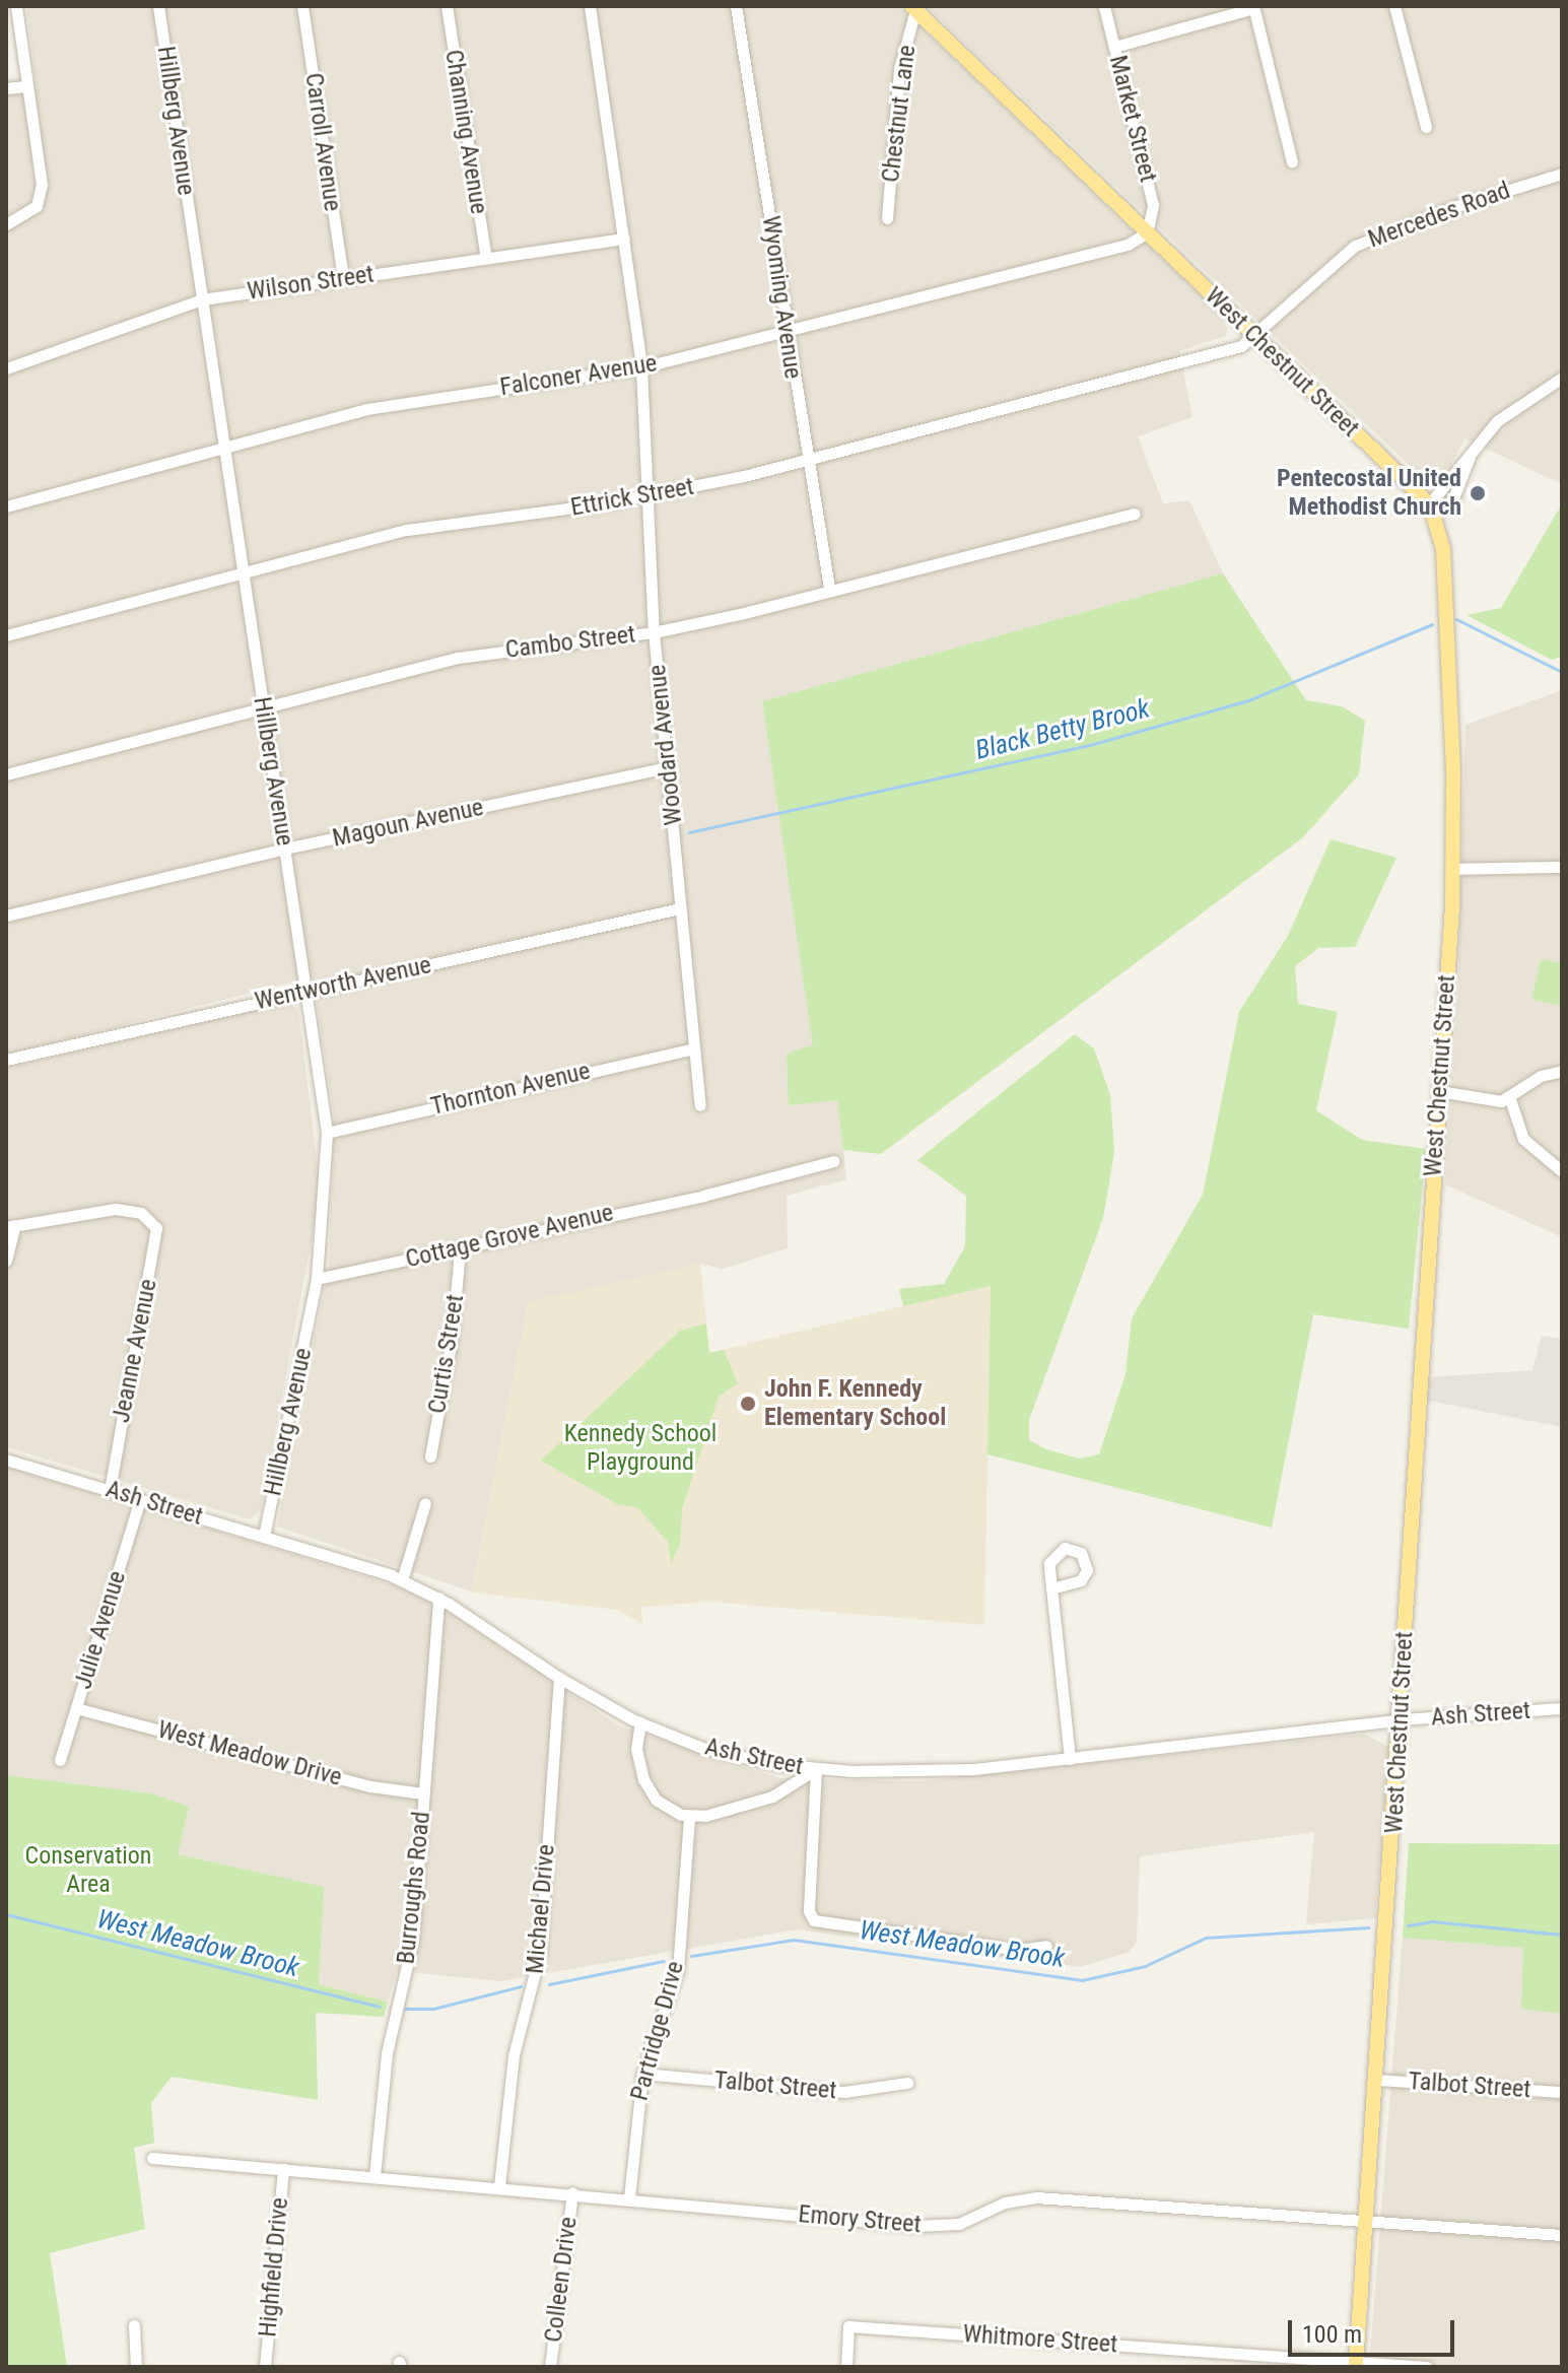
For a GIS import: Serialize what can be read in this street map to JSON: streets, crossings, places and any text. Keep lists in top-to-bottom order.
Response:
{
  "streets": {
    "main road": ["West Chestnut Street"],
    "street": [
      "Chestnut Lane",
      "Market Street",
      "Hillberg Avenue",
      "Channing Avenue",
      "Carroll Avenue",
      "Mercedes Road",
      "Wilson Street",
      "Wyoming Avenue",
      "Falconer Avenue",
      "Ettrick Street",
      "Cambo Street",
      "Woodard Avenue",
      "Magoun Avenue",
      "Wentworth Avenue",
      "Thornton Avenue",
      "Cottage Grove Avenue",
      "Jeanne Avenue",
      "Curtis Street",
      "Ash Street",
      "Julie Avenue",
      "West Meadow Drive",
      "Burroughs Road",
      "Michael Drive",
      "Partridge Drive",
      "Talbot Street",
      "Emory Street",
      "Highfield Drive",
      "Colleen Drive",
      "Whitmore Street"
    ]
  },
  "crossings": [
    ["Chestnut Lane", "West Chestnut Street"],
    ["Market Street", "West Chestnut Street"],
    ["Market Street", "Falconer Avenue"],
    ["Hillberg Avenue", "Wilson Street"],
    ["Hillberg Avenue", "Falconer Avenue"],
    ["Hillberg Avenue", "Ettrick Street"],
    ["Hillberg Avenue", "Cambo Street"],
    ["Hillberg Avenue", "Magoun Avenue"],
    ["Hillberg Avenue", "Wentworth Avenue"],
    ["Hillberg Avenue", "Thornton Avenue"],
    ["Hillberg Avenue", "Cottage Grove Avenue"],
    ["Hillberg Avenue", "Ash Street"],
    ["Channing Avenue", "Wilson Street"],
    ["Carroll Avenue", "Wilson Street"],
    ["Mercedes Road", "West Chestnut Street"],
    ["Mercedes Road", "Ettrick Street"],
    ["Wilson Street", "Woodard Avenue"],
    ["Wyoming Avenue", "Falconer Avenue"],
    ["Wyoming Avenue", "Ettrick Street"],
    ["Wyoming Avenue", "Cambo Street"],
    ["West Chestnut Street", "Falconer Avenue"],
    ["West Chestnut Street", "Ettrick Street"],
    ["West Chestnut Street", "Ash Street"],
    ["West Chestnut Street", "Talbot Street"],
    ["West Chestnut Street", "Emory Street"],
    ["West Chestnut Street", "Whitmore Street"],
    ["Falconer Avenue", "Woodard Avenue"],
    ["Ettrick Street", "Woodard Avenue"],
    ["Cambo Street", "Woodard Avenue"],
    ["Woodard Avenue", "Magoun Avenue"],
    ["Woodard Avenue", "Wentworth Avenue"],
    ["Woodard Avenue", "Thornton Avenue"],
    ["Cottage Grove Avenue", "Curtis Street"],
    ["Jeanne Avenue", "Ash Street"],
    ["Ash Street", "Julie Avenue"],
    ["Ash Street", "Burroughs Road"],
    ["Ash Street", "Michael Drive"],
    ["Julie Avenue", "West Meadow Drive"],
    ["West Meadow Drive", "Burroughs Road"],
    ["Burroughs Road", "Emory Street"],
    ["Michael Drive", "Emory Street"],
    ["Partridge Drive", "Talbot Street"],
    ["Partridge Drive", "Emory Street"],
    ["Emory Street", "Highfield Drive"],
    ["Emory Street", "Colleen Drive"]
  ],
  "water": ["Black Betty Brook", "West Meadow Brook"],
  "parks": ["Kennedy School Playground", "Conservation Area"],
  "places": ["Pentecostal United Methodist Church", "John F. Kennedy Elementary School"],
  "scale_bar": "100 m"
}
